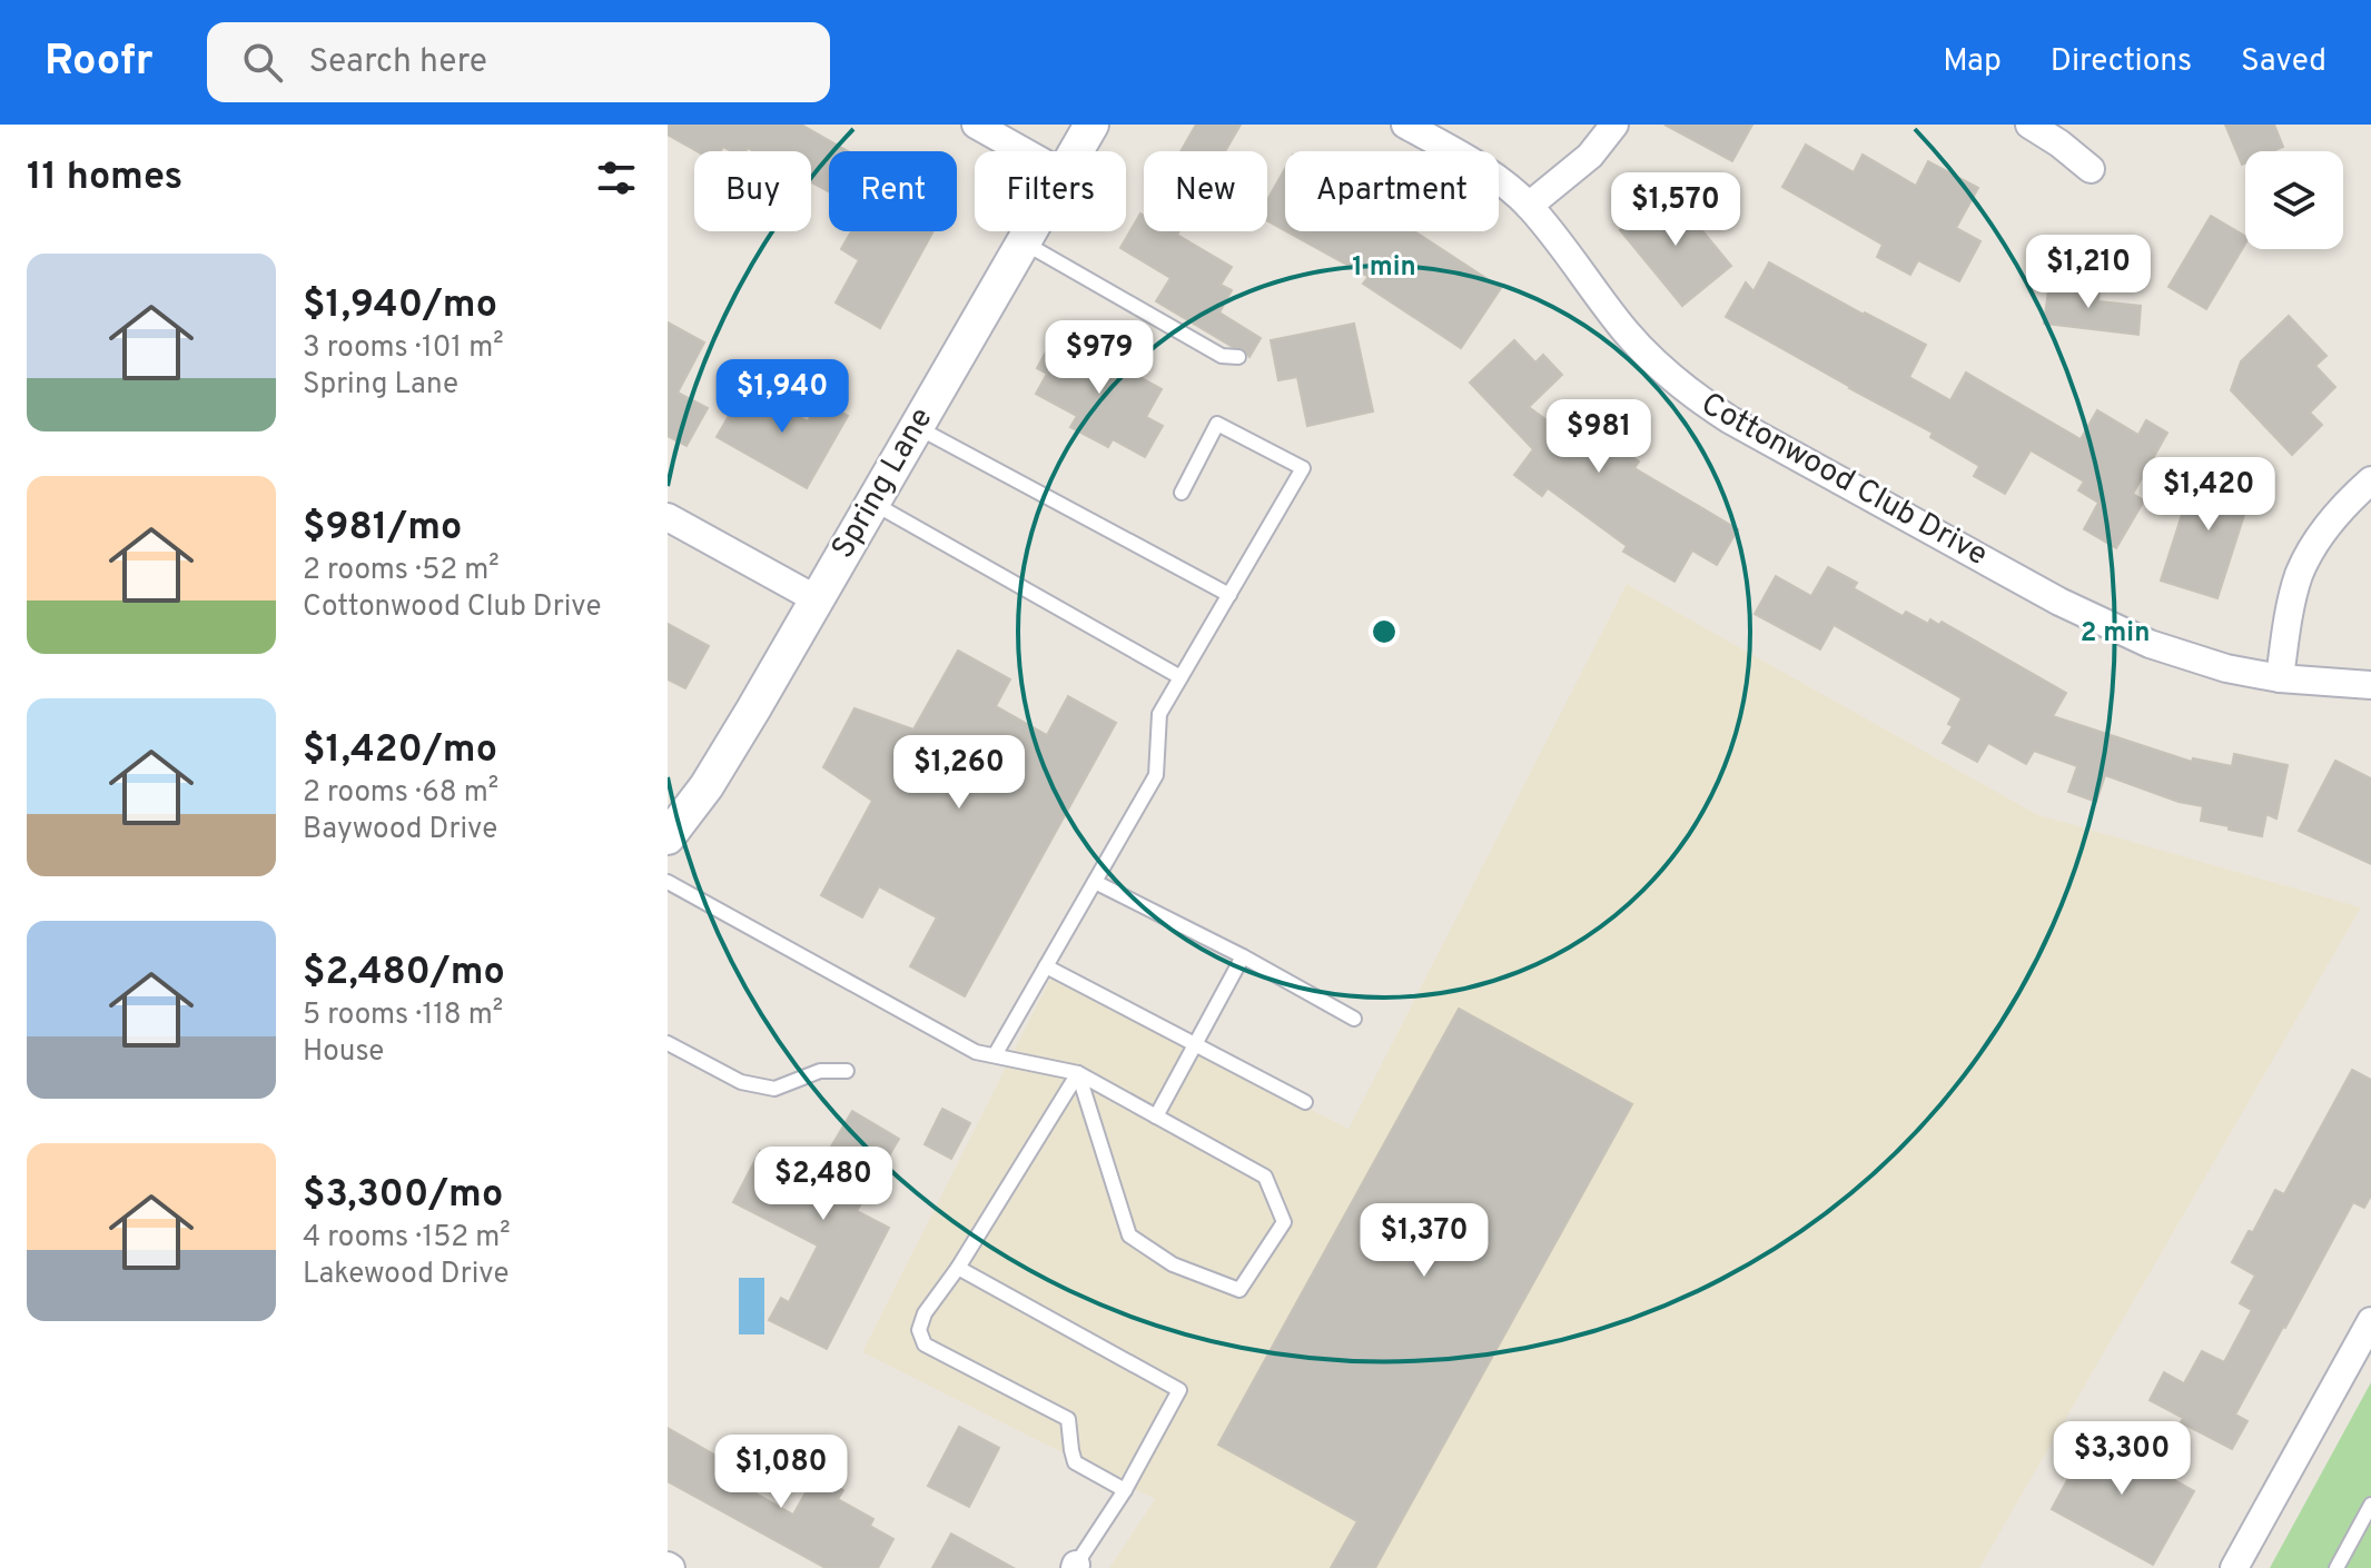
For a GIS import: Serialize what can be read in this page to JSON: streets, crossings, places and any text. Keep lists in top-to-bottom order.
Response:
{
  "streets": {
    "street": ["Cottonwood Club Drive", "Spring Lane"]
  },
  "page": {
    "header": "Roofr",
    "search": "Search here",
    "nav": ["Map", "Directions", "Saved"],
    "heading": "11 homes",
    "chip": [
      "Buy",
      "Rent",
      "Filters",
      "New",
      "Apartment"
    ],
    "price": [
      "$1,570",
      "$1,210",
      "$979",
      "$1,940",
      "$981",
      "$1,420",
      "$1,260",
      "$2,480",
      "$1,370",
      "$3,300",
      "$1,080"
    ],
    "list": [
      {
        "name": "$1,940/mo",
        "note": "3 rooms · 101 m² · Spring Lane"
      },
      {
        "name": "$981/mo",
        "note": "2 rooms · 52 m² · Cottonwood Club Drive"
      },
      {
        "name": "$1,420/mo",
        "note": "2 rooms · 68 m² · Baywood Drive"
      },
      {
        "name": "$2,480/mo",
        "note": "5 rooms · 118 m² · House"
      },
      {
        "name": "$3,300/mo",
        "note": "4 rooms · 152 m² · Lakewood Drive"
      }
    ]
  },
  "rings": ["1 min", "2 min"]
}
